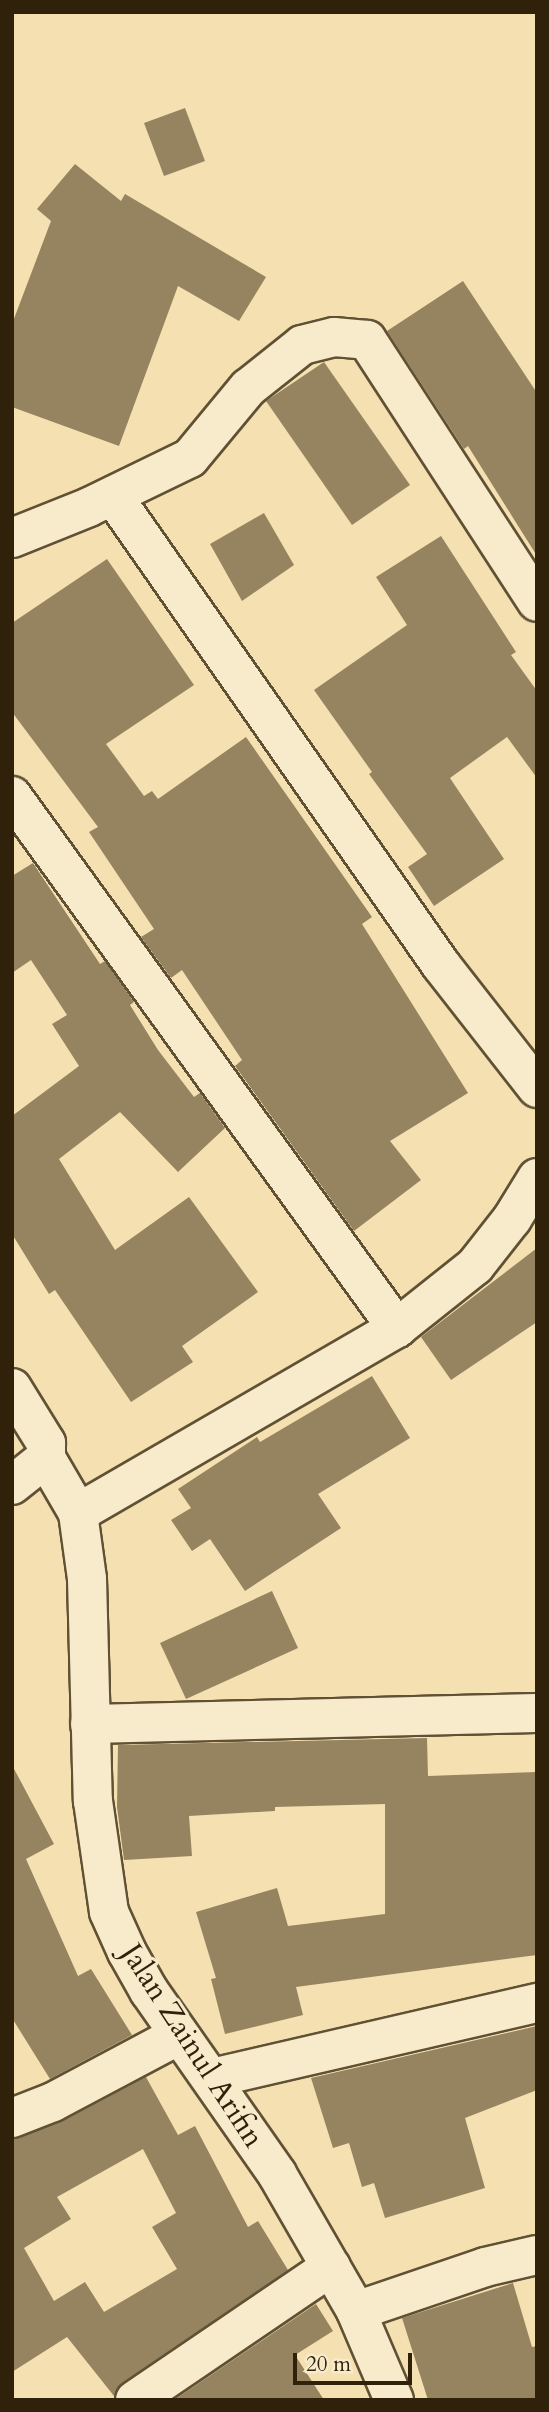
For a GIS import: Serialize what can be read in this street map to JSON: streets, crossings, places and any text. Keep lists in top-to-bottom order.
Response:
{
  "streets": {
    "street": ["Jalan Zainul Arifin"]
  },
  "scale_bar": "20 m"
}
